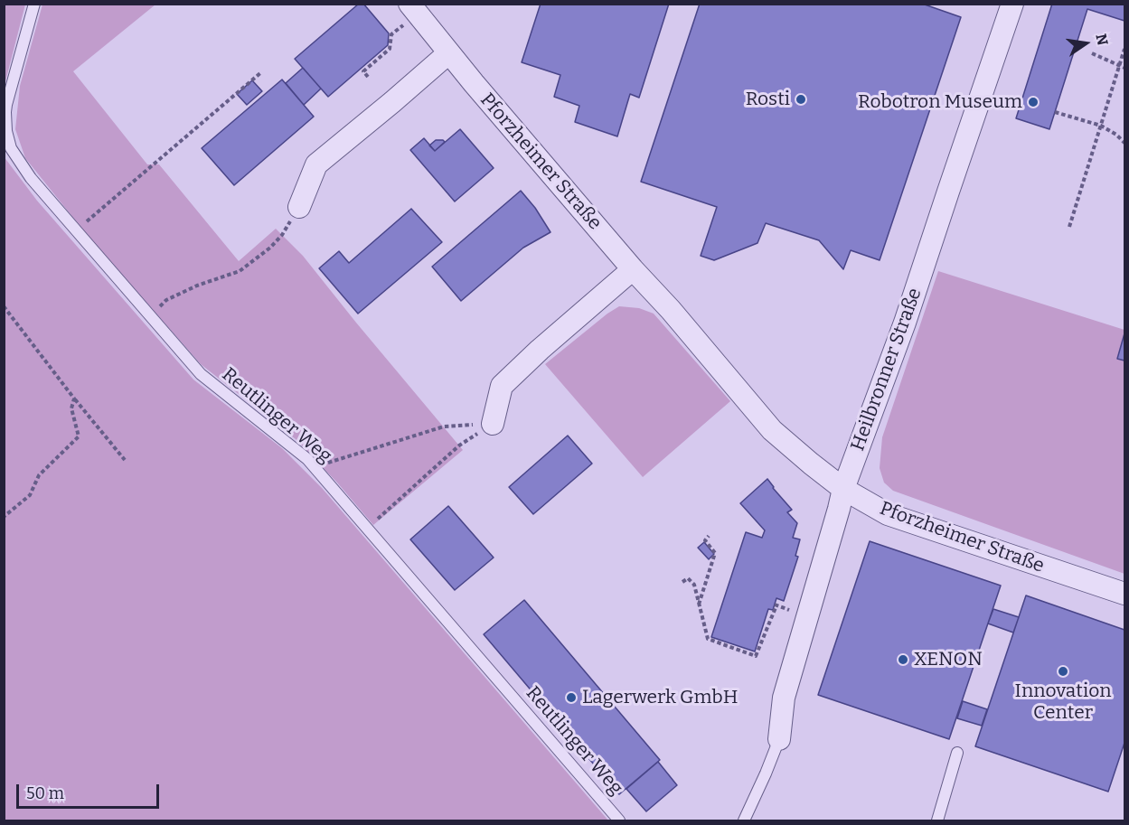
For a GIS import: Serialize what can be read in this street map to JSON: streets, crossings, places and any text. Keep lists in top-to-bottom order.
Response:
{
  "streets": {
    "street": ["Pforzheimer Straße", "Heilbronner Straße"],
    "lane": ["Reutlinger Weg"]
  },
  "crossings": [
    ["Pforzheimer Straße", "Heilbronner Straße"]
  ],
  "places": [
    "Rosti",
    "Robotron Museum",
    "XENON",
    "Innovation Center",
    "Lagerwerk GmbH"
  ],
  "scale_bar": "50 m",
  "north": "right"
}
